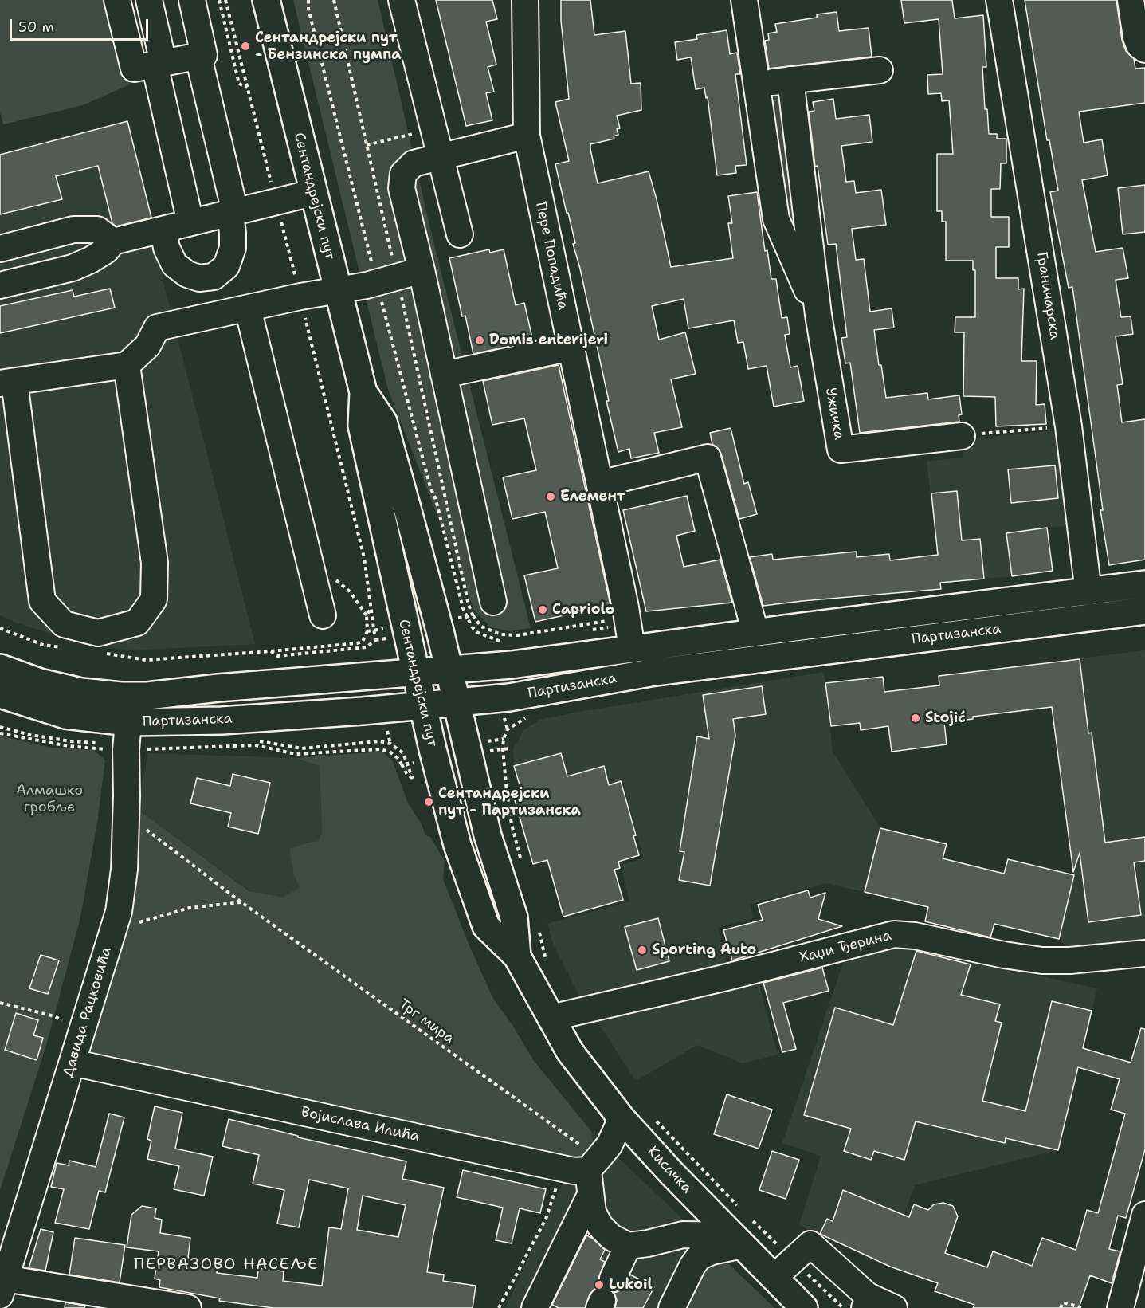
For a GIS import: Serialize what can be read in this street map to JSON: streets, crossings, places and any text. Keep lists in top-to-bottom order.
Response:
{
  "streets": {
    "main road": ["Сентандрејски пут", "Партизанска", "Кисачка"],
    "street": [
      "Пере Попадића",
      "Граничарска",
      "Ужичка",
      "Хаџи Ђерина",
      "Давида Рацковића",
      "Војислава Илића"
    ],
    "path": ["Трг мира"]
  },
  "crossings": [
    ["Сентандрејски пут", "Партизанска"],
    ["Сентандрејски пут", "Хаџи Ђерина"],
    ["Сентандрејски пут", "Кисачка"],
    ["Пере Попадића", "Партизанска"],
    ["Граничарска", "Партизанска"],
    ["Партизанска", "Давида Рацковића"],
    ["Хаџи Ђерина", "Кисачка"],
    ["Давида Рацковића", "Трг мира"],
    ["Давида Рацковића", "Војислава Илића"],
    ["Трг мира", "Војислава Илића"]
  ],
  "districts": ["ПЕРВАЗОВО НАСЕЉЕ"],
  "parks": ["Алмашко гробље"],
  "places": [
    "Сентандрејски пут - Бензинска пумпа",
    "Domis enterijeri",
    "Елемент",
    "Capriolo",
    "Stojić",
    "Сентандрејски пут - Партизанска",
    "Sporting Auto",
    "Lukoil"
  ],
  "scale_bar": "50 m"
}
